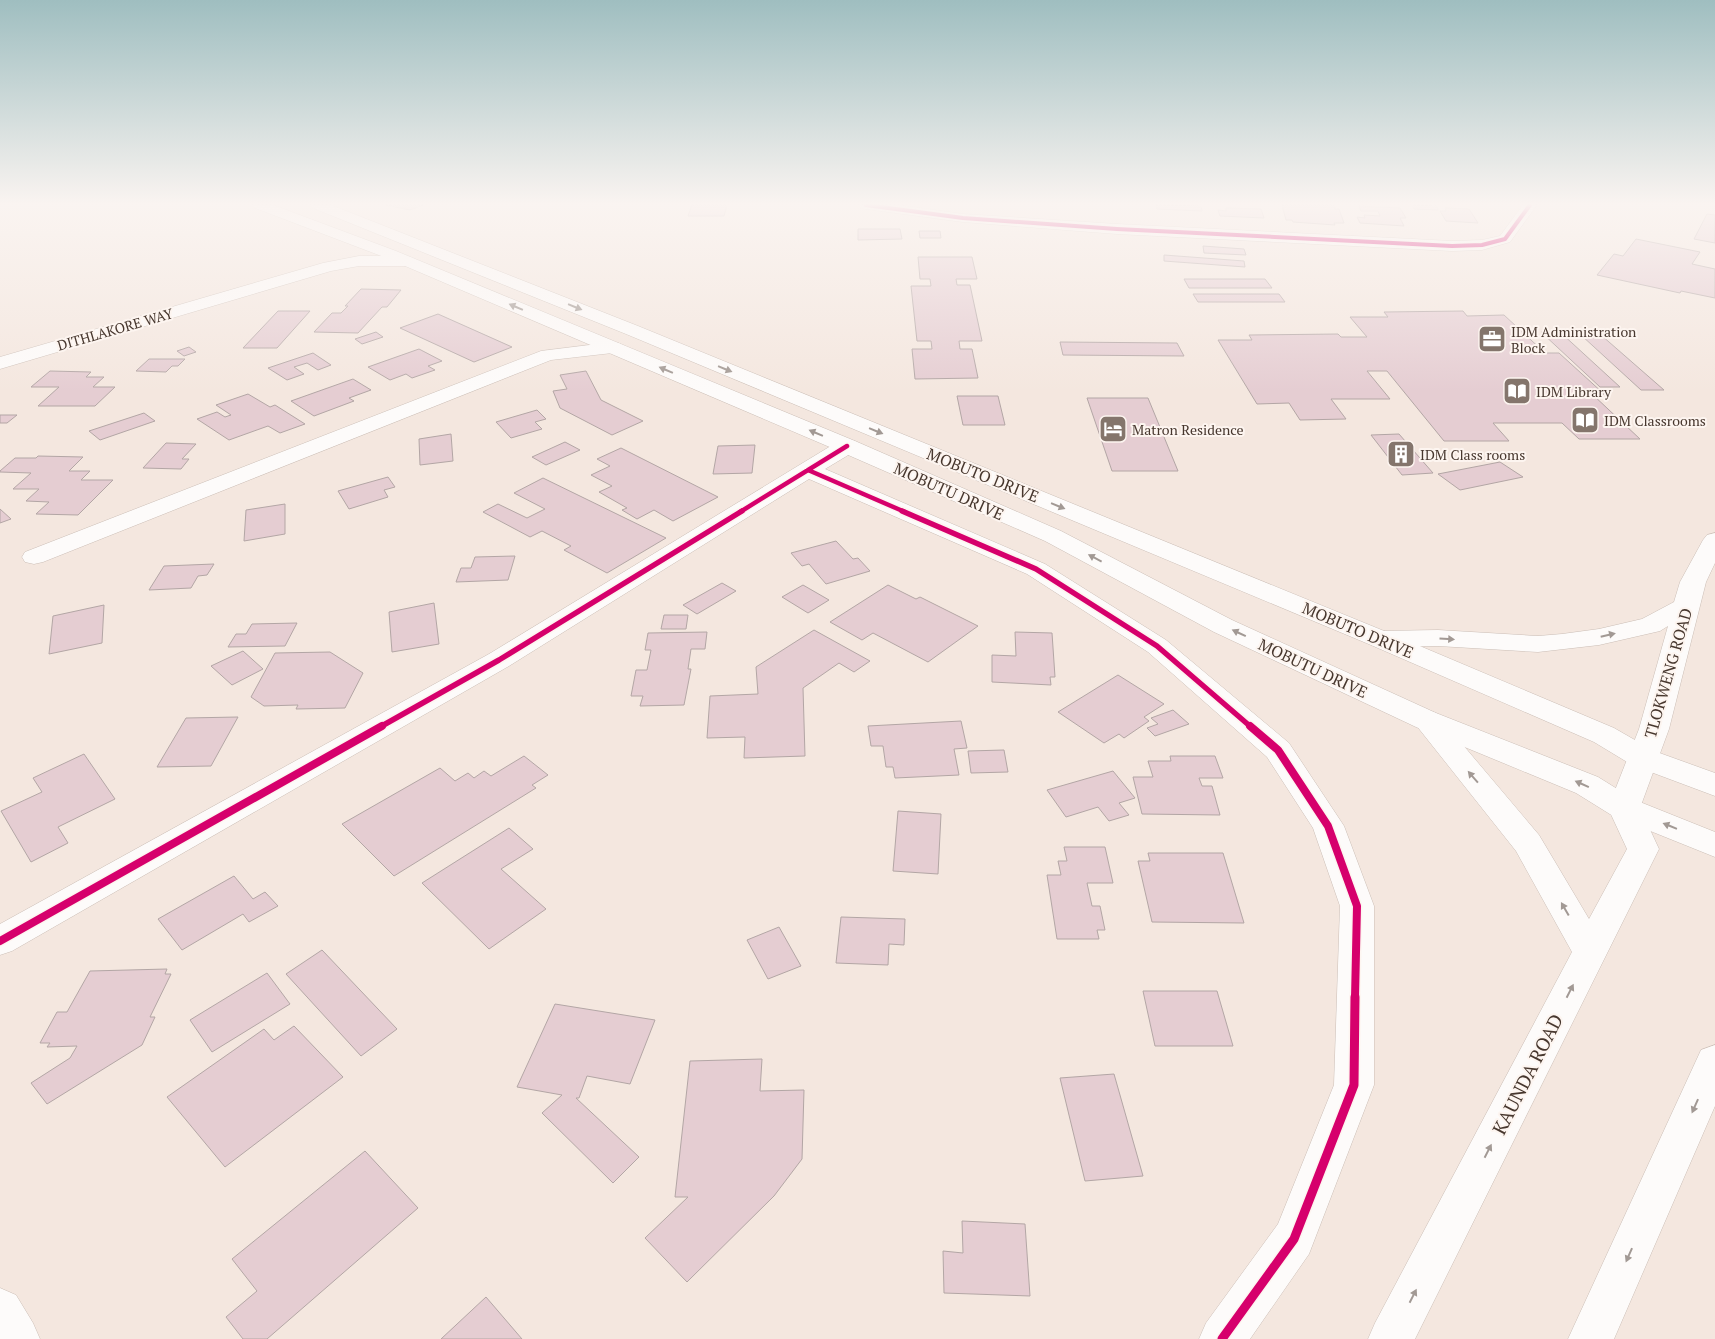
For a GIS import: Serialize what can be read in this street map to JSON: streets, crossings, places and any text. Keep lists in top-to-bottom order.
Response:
{
  "streets": {
    "main road": [
      "DITHLAKORE WAY",
      "MOBUTO DRIVE",
      "MOBUTU DRIVE",
      "TLOKWENG ROAD",
      "KAUNDA ROAD"
    ]
  },
  "crossings": [
    ["MOBUTO DRIVE", "TLOKWENG ROAD"],
    ["MOBUTU DRIVE", "TLOKWENG ROAD"],
    ["MOBUTU DRIVE", "KAUNDA ROAD"],
    ["TLOKWENG ROAD", "KAUNDA ROAD"]
  ],
  "one_way": ["MOBUTO DRIVE", "MOBUTU DRIVE"],
  "places": {
    "office": ["IDM Administration Block"],
    "library": ["IDM Library", "IDM Classrooms"],
    "hotel": ["Matron Residence"],
    "building": ["IDM Class rooms"]
  }
}
